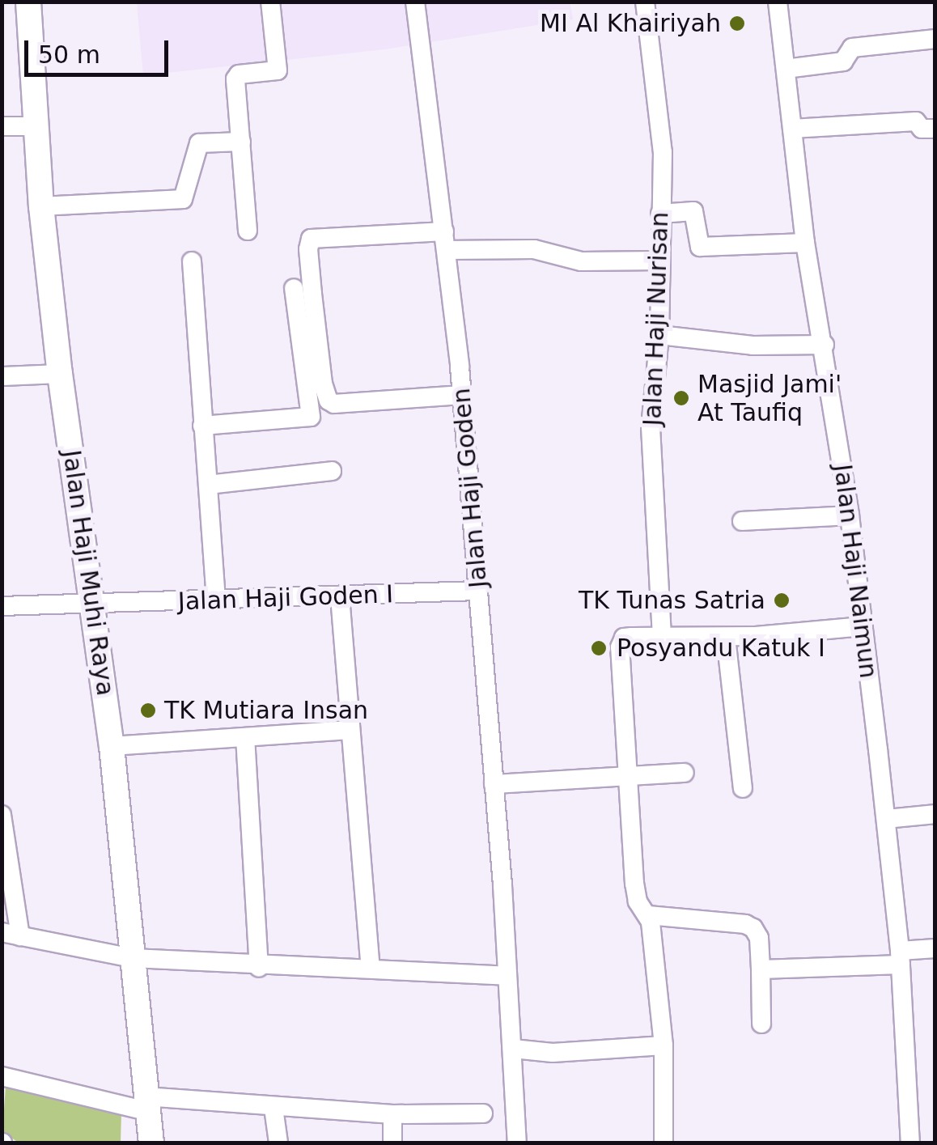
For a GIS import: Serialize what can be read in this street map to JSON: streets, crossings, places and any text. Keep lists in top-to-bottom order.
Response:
{
  "streets": {
    "street": [
      "Jalan Haji Nurisan",
      "Jalan Haji Goden",
      "Jalan Haji Naimun",
      "Jalan Haji Muhi Raya",
      "Jalan Haji Goden I"
    ]
  },
  "crossings": [
    ["Jalan Haji Goden", "Jalan Haji Goden I"],
    ["Jalan Haji Muhi Raya", "Jalan Haji Goden I"]
  ],
  "places": [
    "MI Al Khairiyah",
    "Masjid Jami' At Taufiq",
    "TK Tunas Satria",
    "Posyandu Katuk I",
    "TK Mutiara Insan"
  ],
  "scale_bar": "50 m"
}
